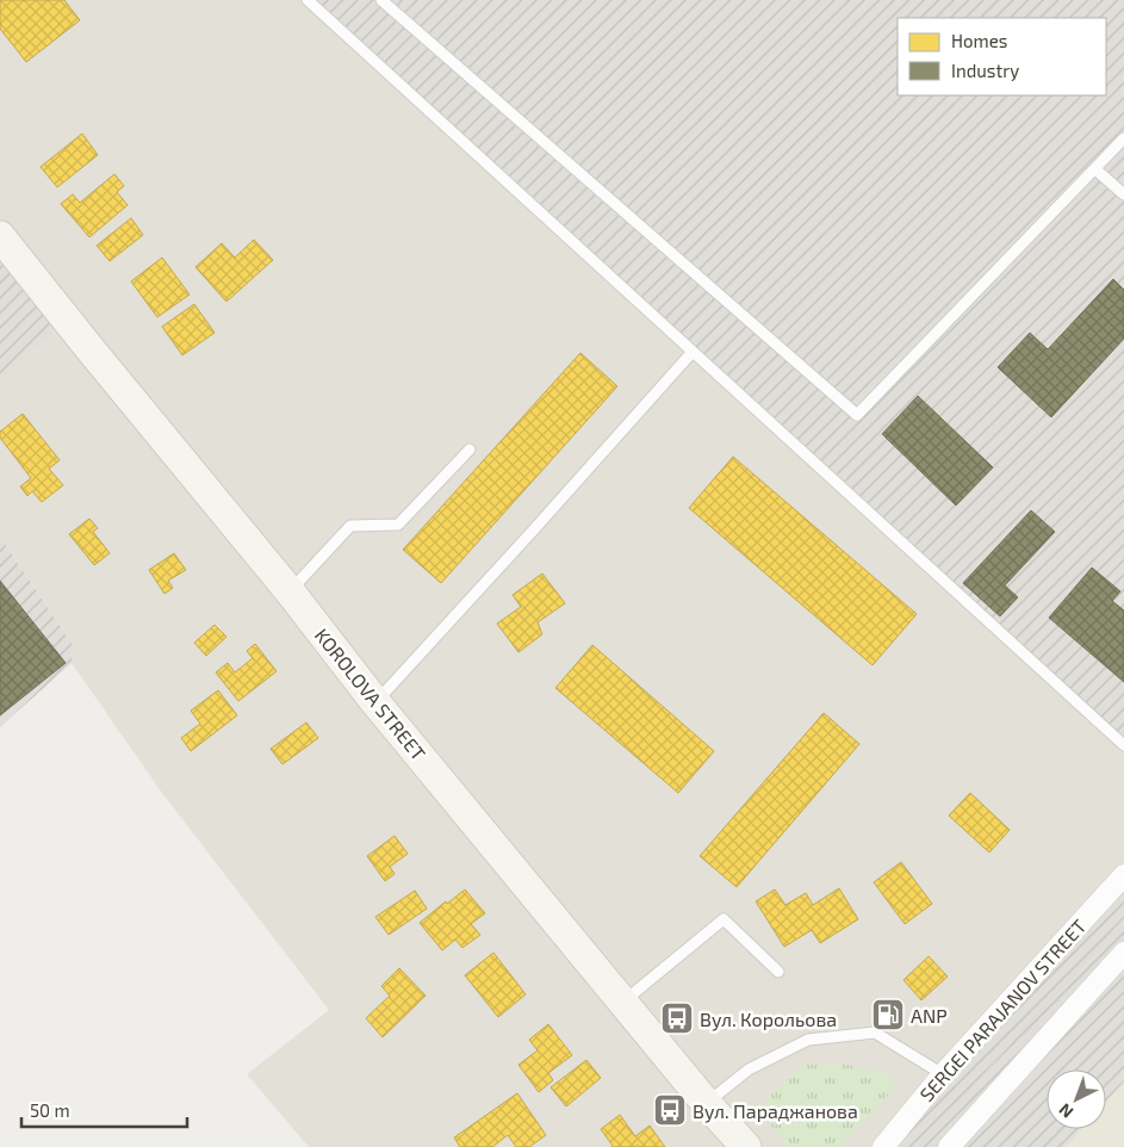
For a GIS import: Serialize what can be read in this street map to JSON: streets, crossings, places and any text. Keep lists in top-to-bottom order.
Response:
{
  "streets": {
    "main road": ["KOROLOVA STREET"],
    "street": ["SERGEI PARAJANOV STREET"]
  },
  "places": {
    "fuel station": ["ANP"],
    "bus stop": ["Вул. Корольова", "Вул. Параджанова"]
  },
  "legend": ["Homes", "Industry"],
  "scale_bar": "50 m",
  "north": "bottom left"
}
